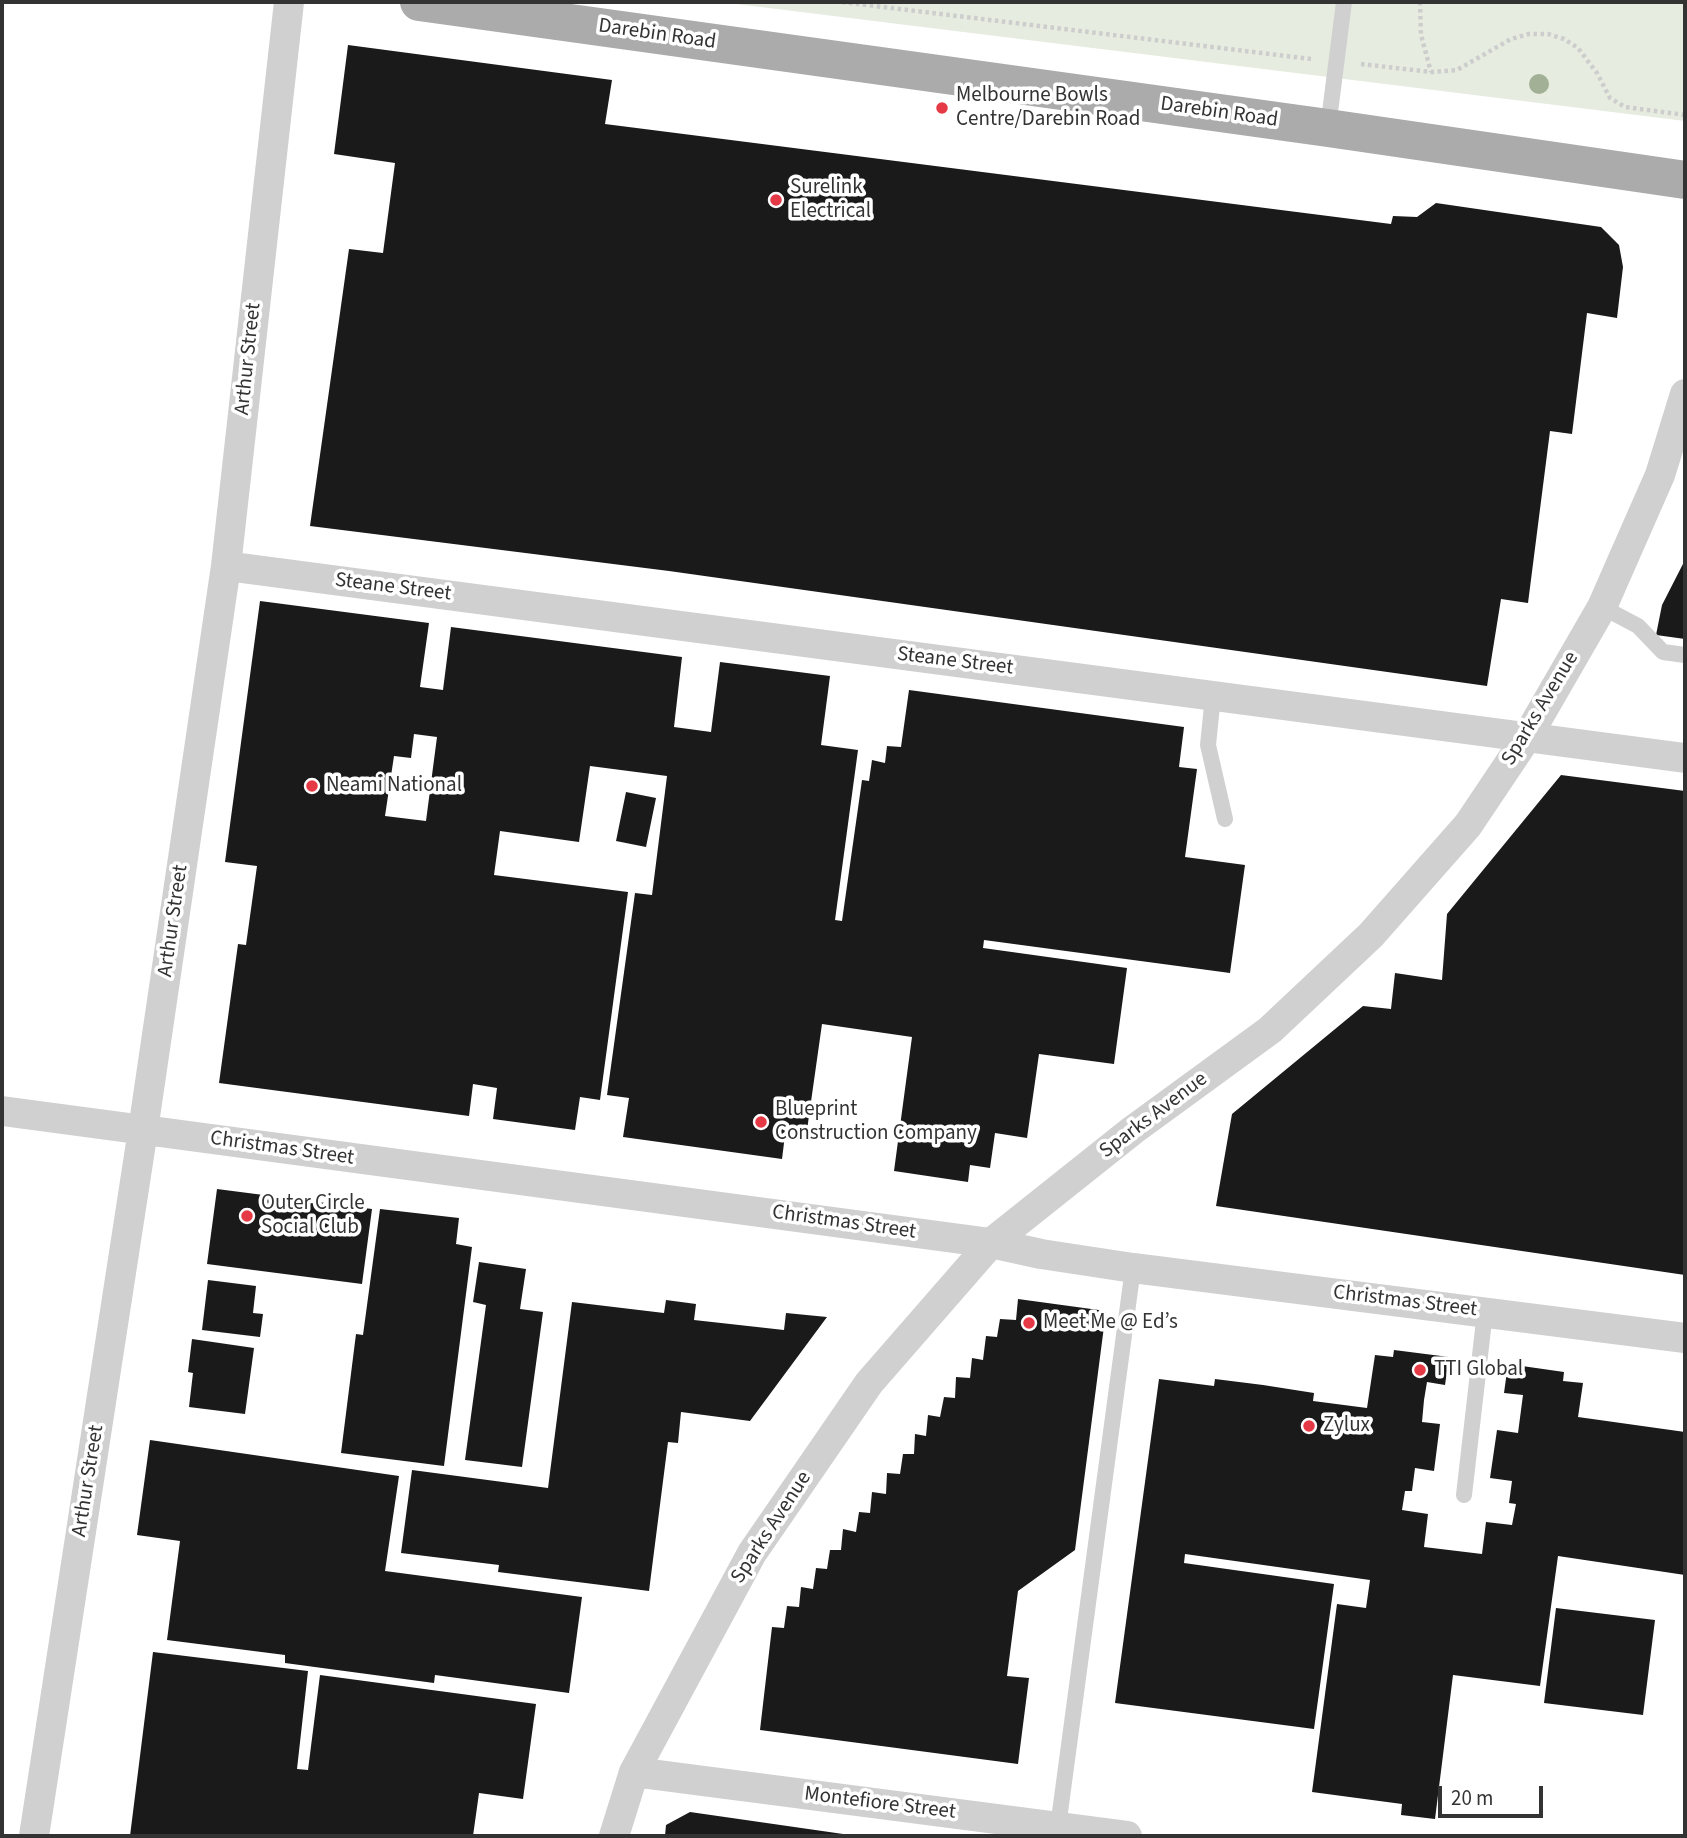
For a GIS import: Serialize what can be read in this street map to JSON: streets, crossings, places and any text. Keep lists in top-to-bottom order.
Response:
{
  "streets": {
    "main road": ["Darebin Road"],
    "street": [
      "Arthur Street",
      "Steane Street",
      "Sparks Avenue",
      "Christmas Street",
      "Montefiore Street"
    ]
  },
  "crossings": [
    ["Arthur Street", "Steane Street"],
    ["Arthur Street", "Christmas Street"],
    ["Steane Street", "Sparks Avenue"],
    ["Sparks Avenue", "Christmas Street"],
    ["Sparks Avenue", "Montefiore Street"]
  ],
  "places": [
    "Melbourne Bowls Centre/Darebin Road",
    "Surelink Electrical",
    "Neami National",
    "Blueprint Construction Company",
    "Outer Circle Social Club",
    "Meet Me @ Ed’s",
    "TTI Global",
    "Zylux"
  ],
  "scale_bar": "20 m"
}
